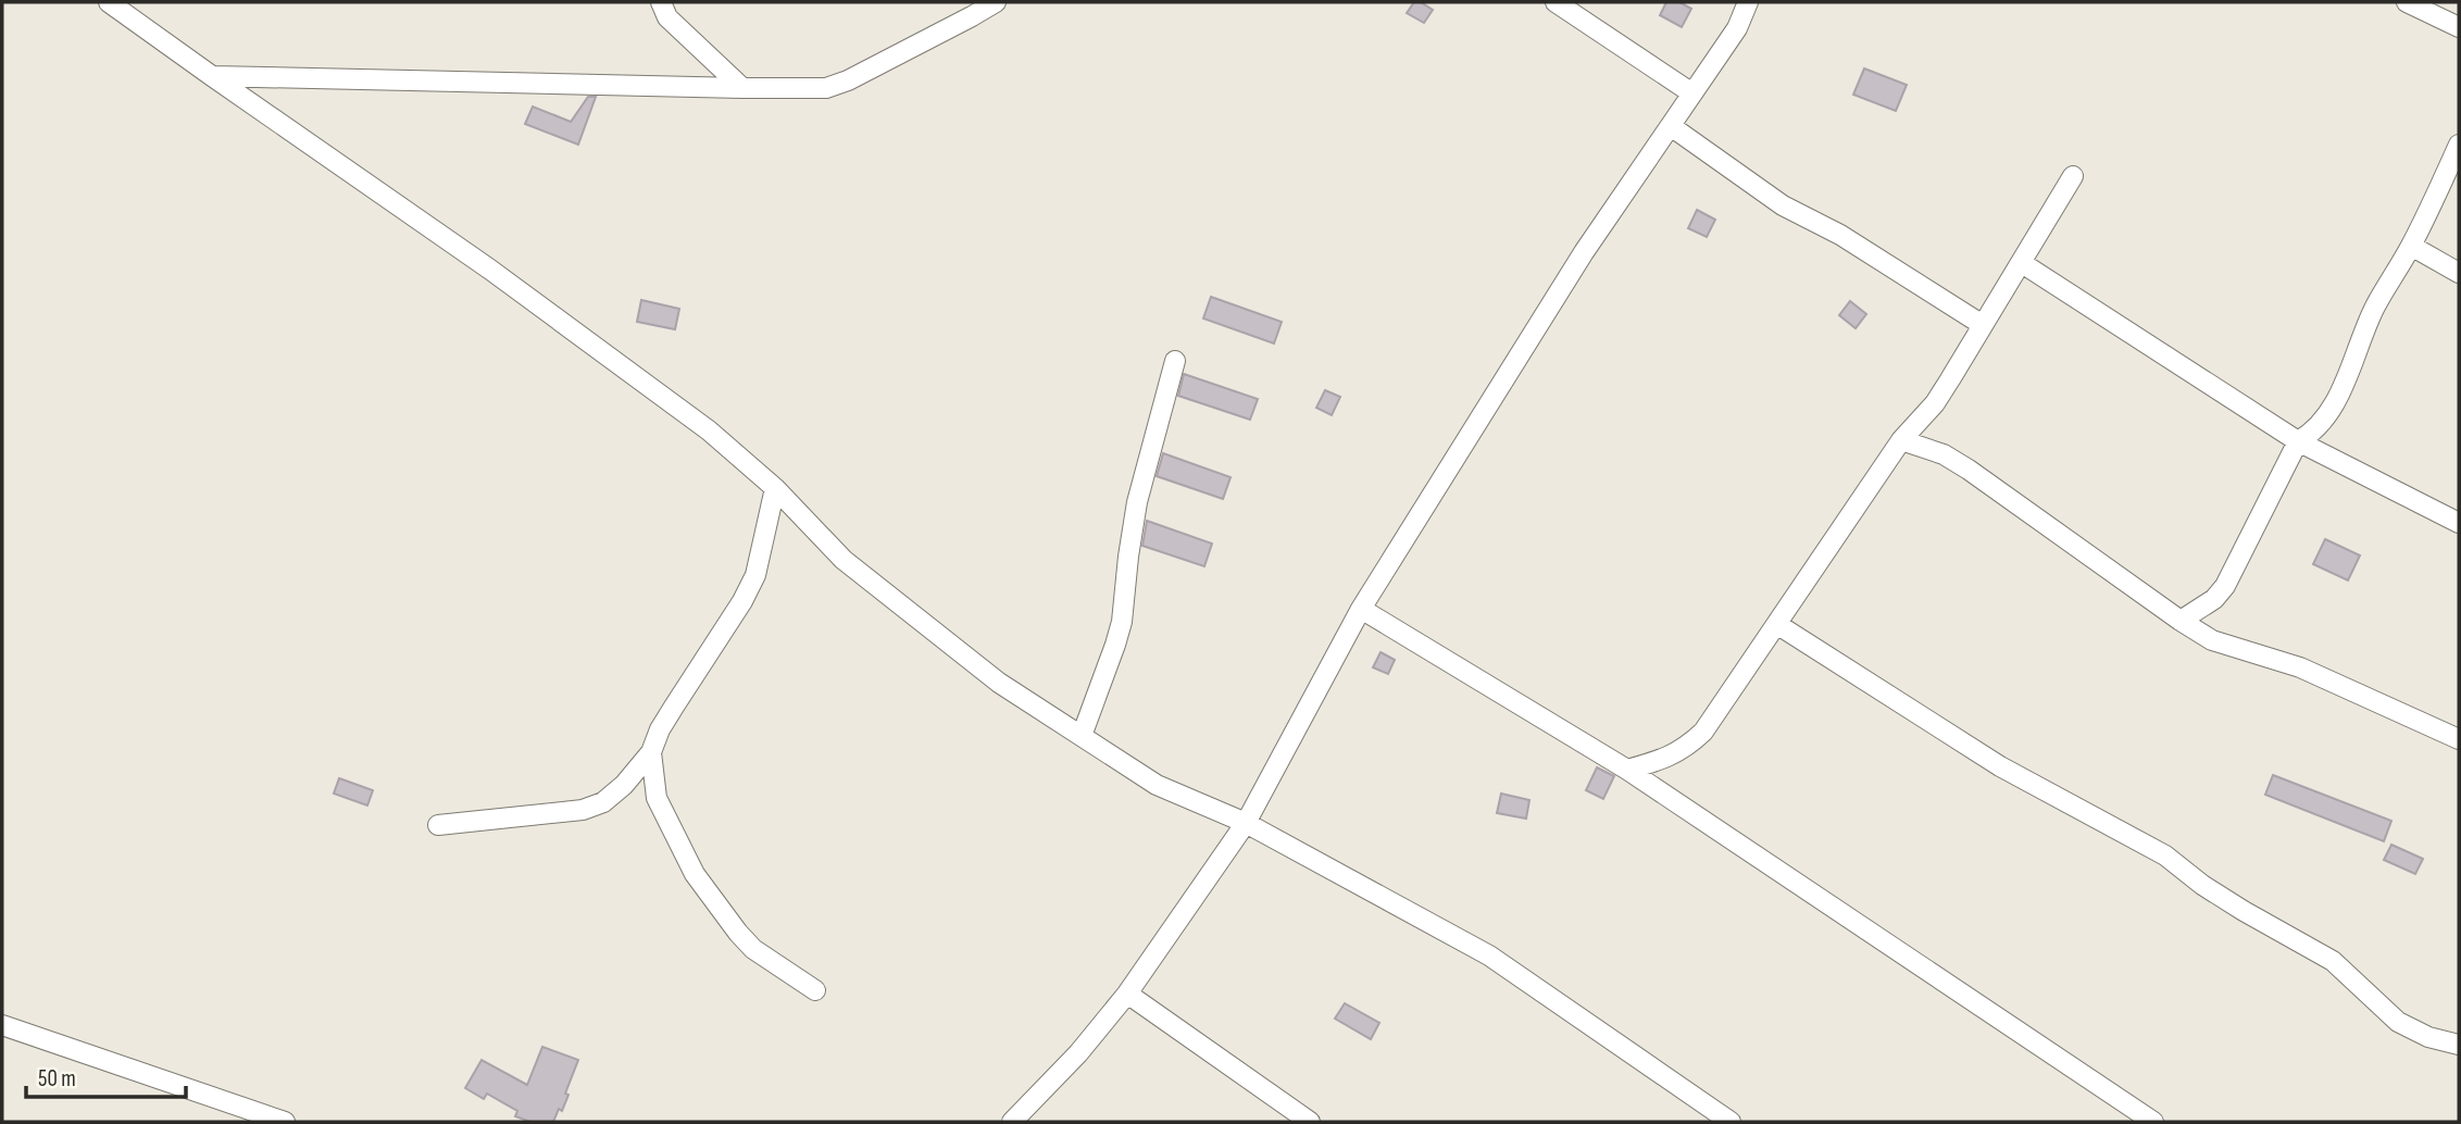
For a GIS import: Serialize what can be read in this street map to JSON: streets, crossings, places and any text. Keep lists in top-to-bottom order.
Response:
{
  "scale_bar": "50 m"
}
